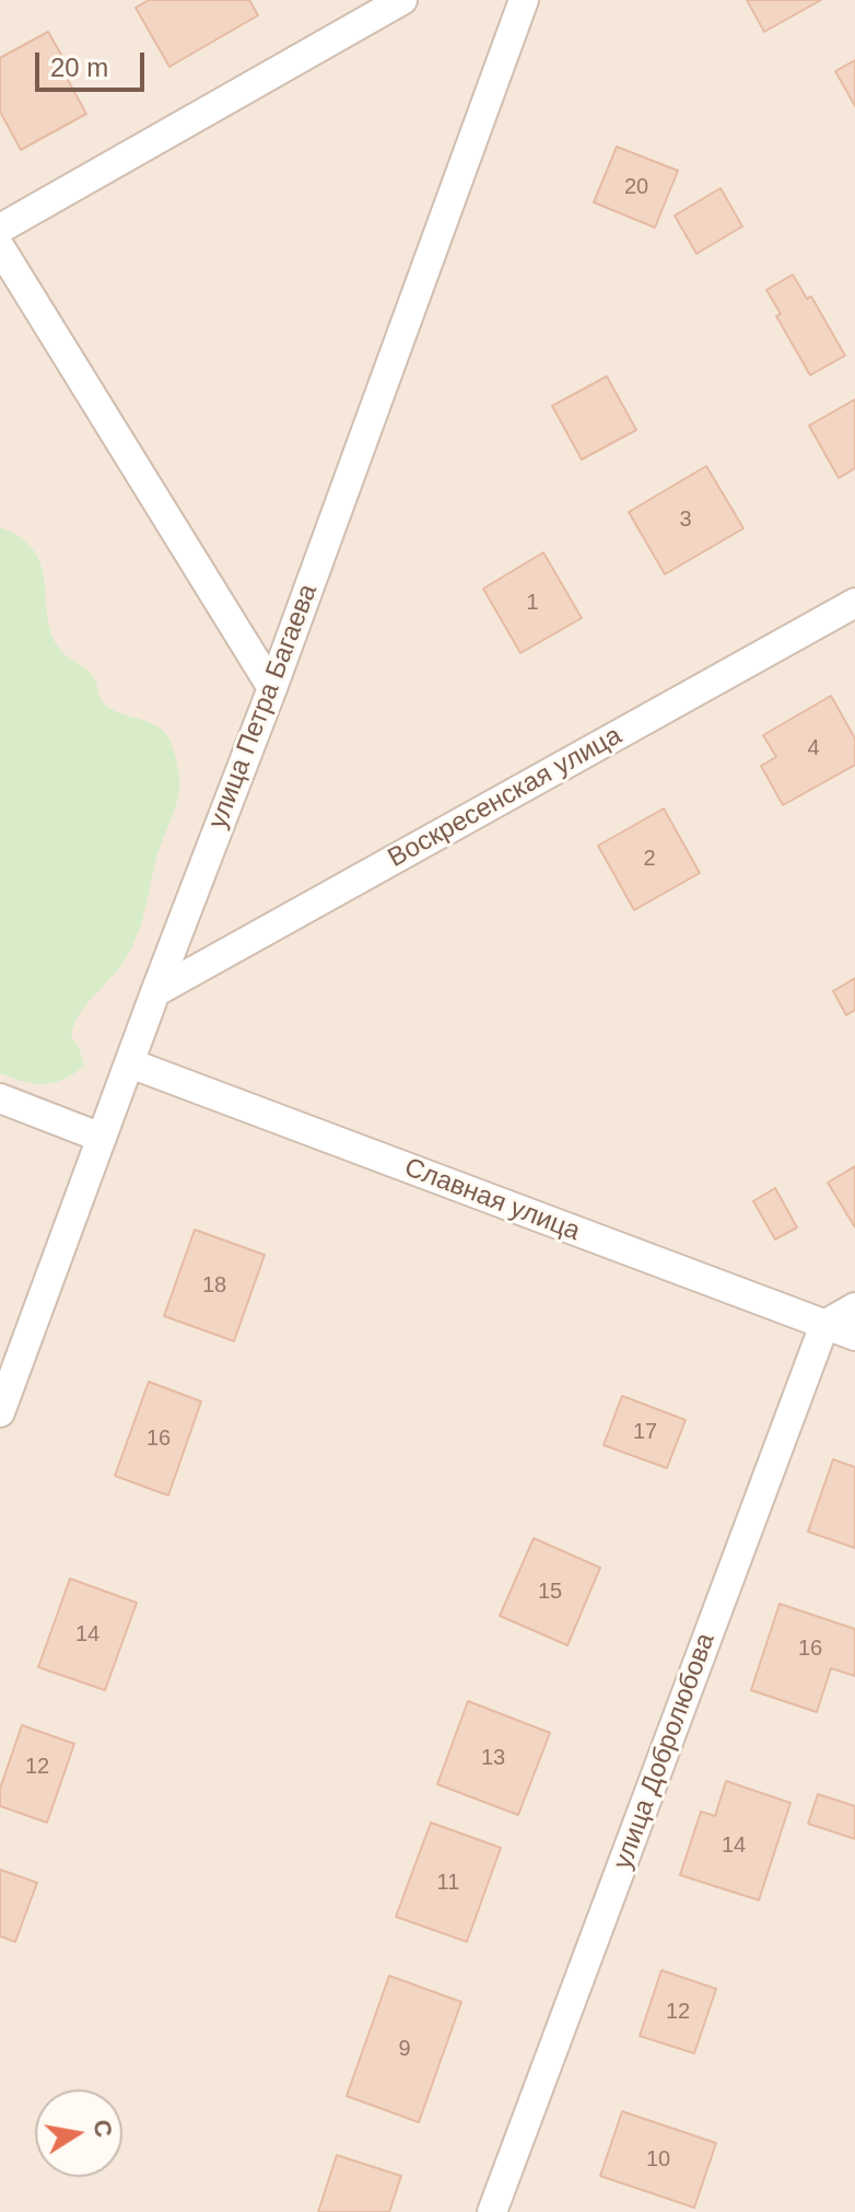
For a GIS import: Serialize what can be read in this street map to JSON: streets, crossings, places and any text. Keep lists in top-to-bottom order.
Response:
{
  "streets": {
    "street": [
      "улица Петра Багаева",
      "Воскресенская улица",
      "Славная улица",
      "улица Добролюбова"
    ]
  },
  "crossings": [
    ["улица Петра Багаева", "Воскресенская улица"],
    ["улица Петра Багаева", "Славная улица"],
    ["Славная улица", "улица Добролюбова"]
  ],
  "house_numbers": [
    "20",
    "3",
    "1",
    "4",
    "2",
    "18",
    "17",
    "16",
    "15",
    "14",
    "16",
    "13",
    "12",
    "14",
    "11",
    "12",
    "9",
    "10"
  ],
  "scale_bar": "20 m",
  "north": "right"
}
